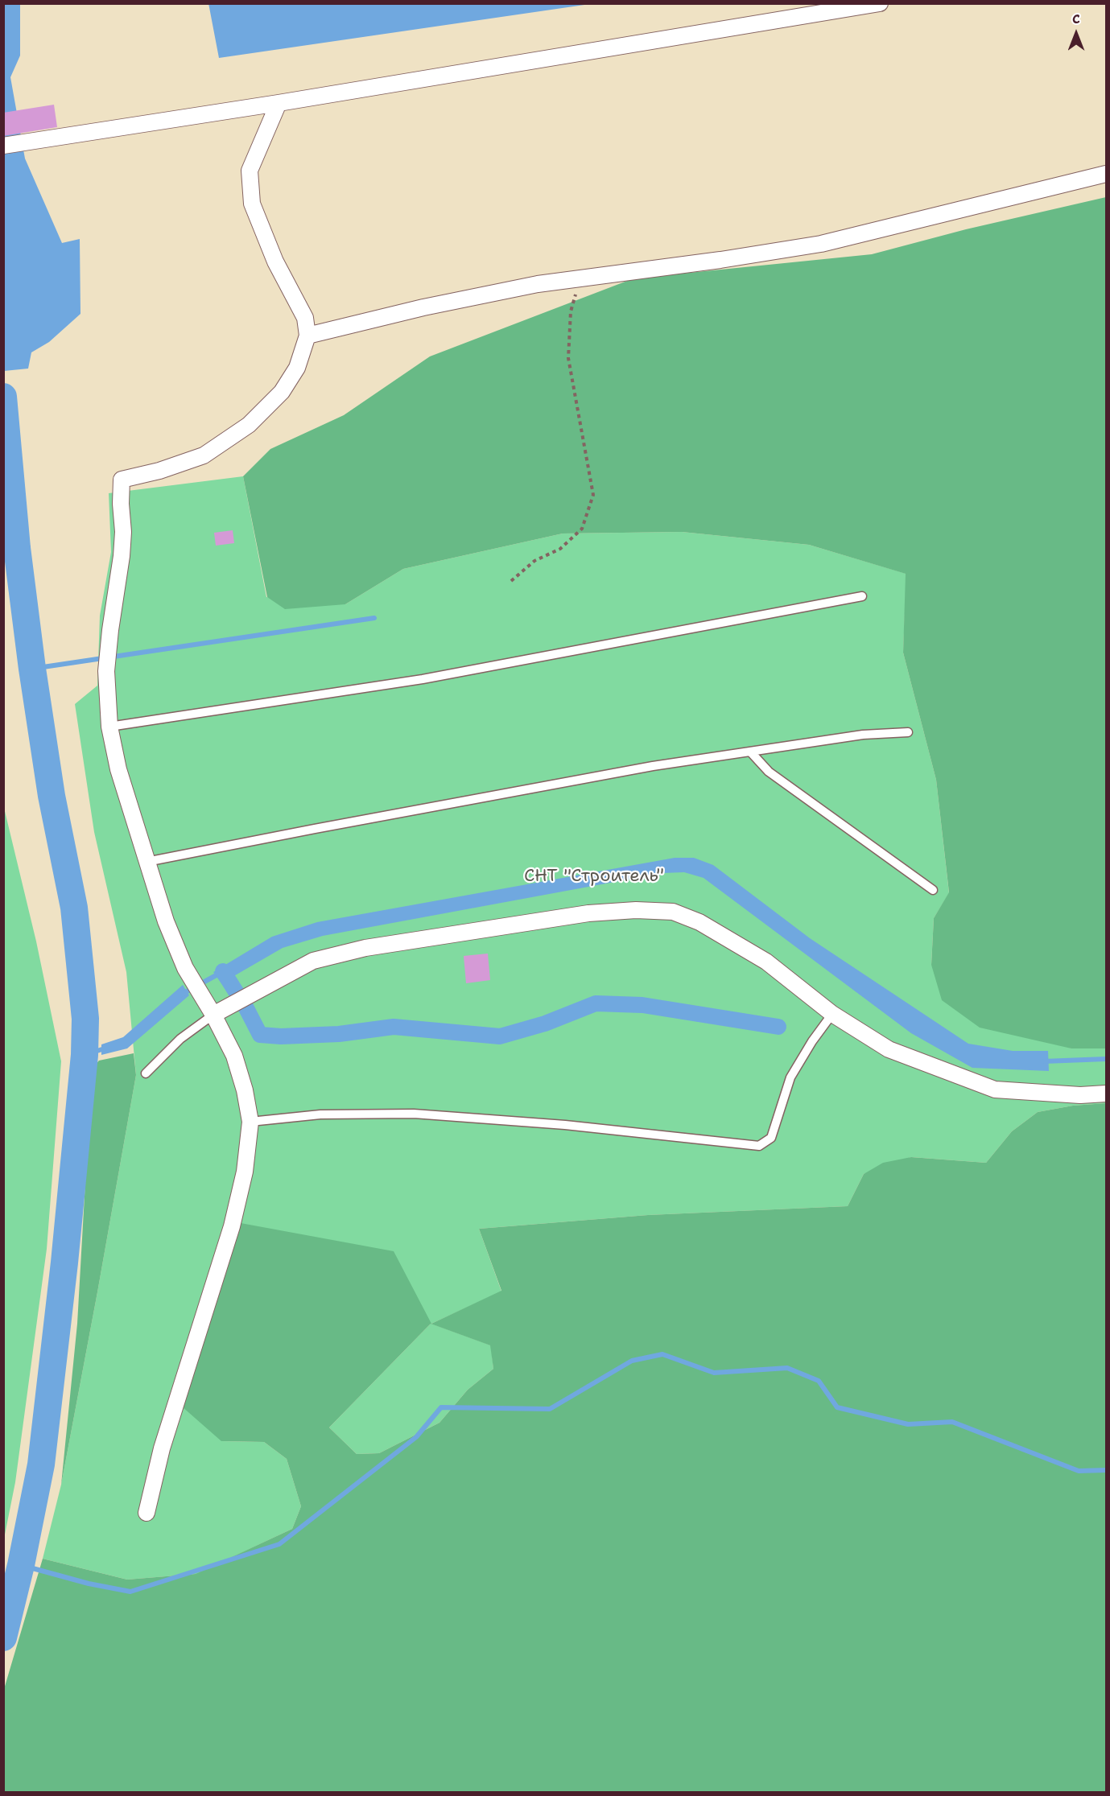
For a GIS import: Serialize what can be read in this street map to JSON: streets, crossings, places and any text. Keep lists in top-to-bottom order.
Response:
{
  "parks": ["СНТ \"Строитель\""],
  "north": "top"
}
